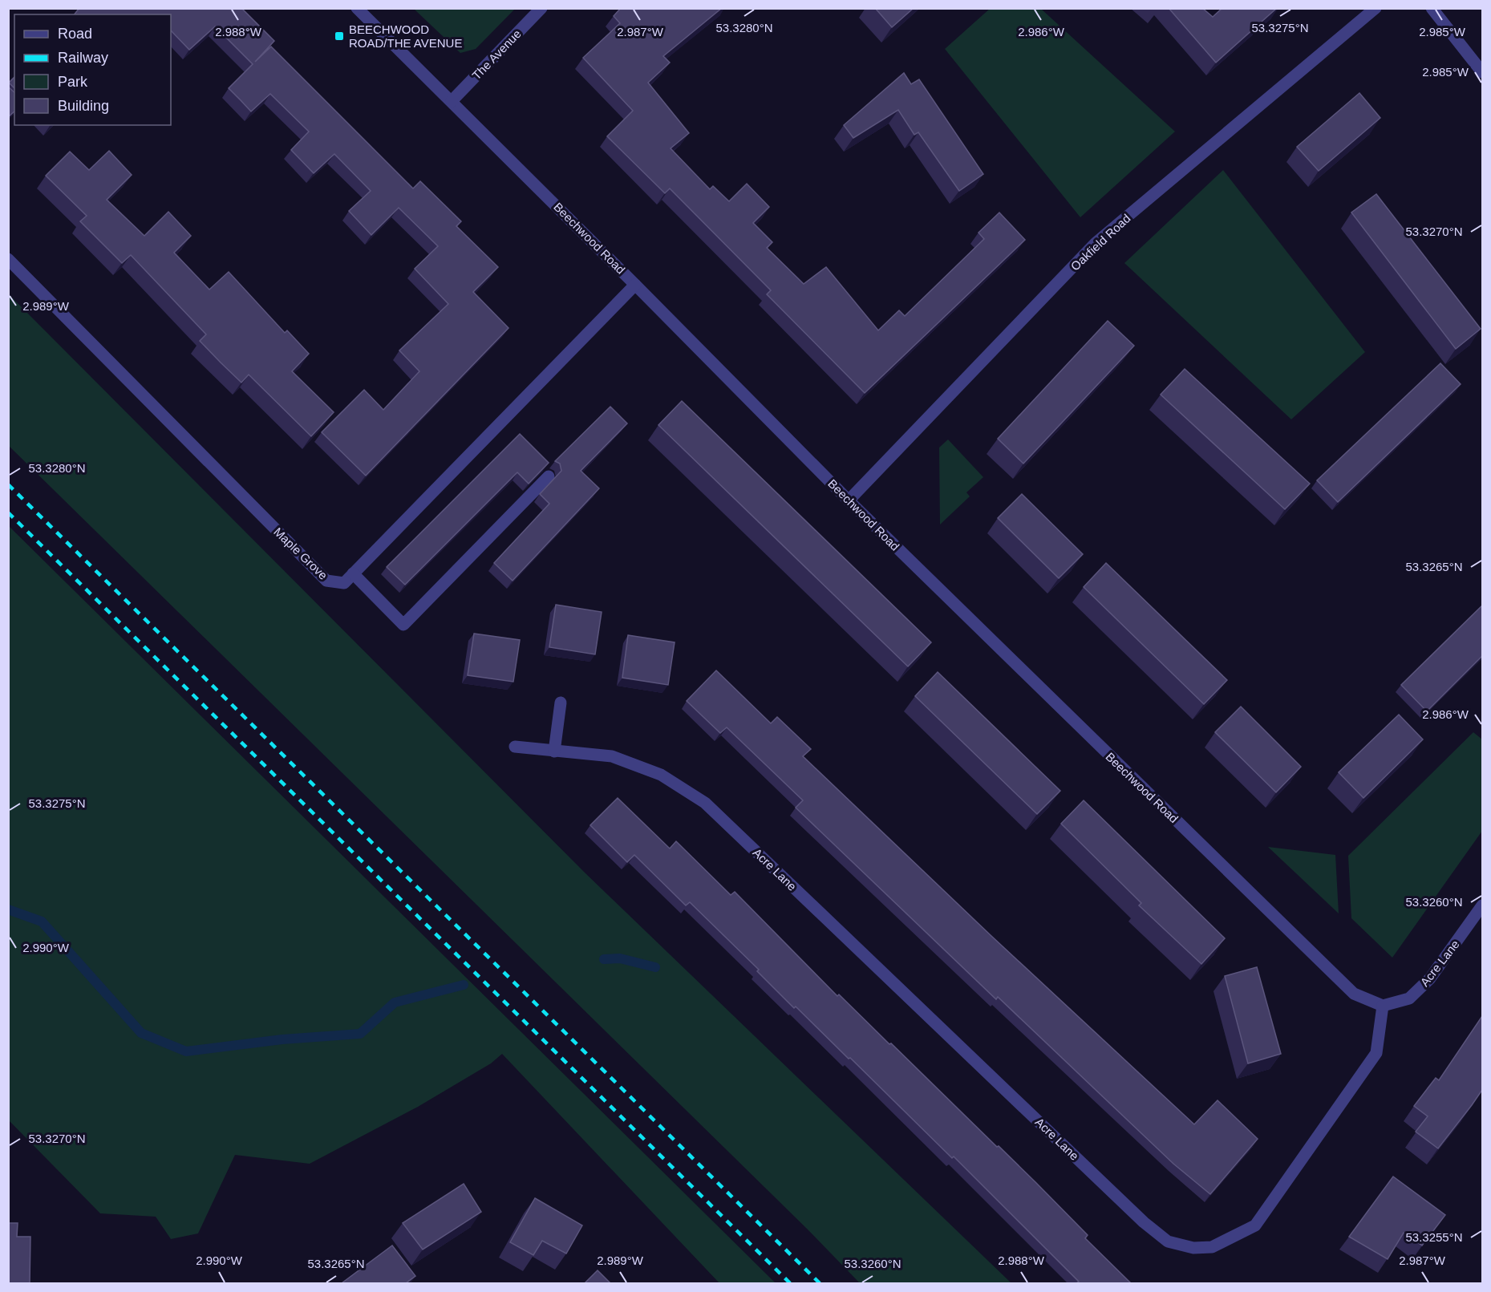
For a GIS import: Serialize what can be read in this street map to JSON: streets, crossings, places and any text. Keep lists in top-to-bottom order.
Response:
{
  "streets": {
    "street": [
      "The Avenue",
      "Beechwood Road",
      "Oakfield Road",
      "Maple Grove",
      "Acre Lane"
    ]
  },
  "crossings": [
    ["The Avenue", "Beechwood Road"],
    ["Beechwood Road", "Oakfield Road"],
    ["Beechwood Road", "Maple Grove"],
    ["Beechwood Road", "Acre Lane"]
  ],
  "places": {
    "transit": ["BEECHWOOD ROAD/THE AVENUE"]
  },
  "legend": [
    "Road",
    "Railway",
    "Park",
    "Building"
  ],
  "coordinates": [
    "53.3280°N",
    "53.3275°N",
    "2.988°W",
    "2.987°W",
    "2.986°W",
    "2.985°W",
    "53.3270°N",
    "2.989°W",
    "53.3265°N",
    "53.3260°N",
    "2.990°W",
    "53.3255°N"
  ]
}
